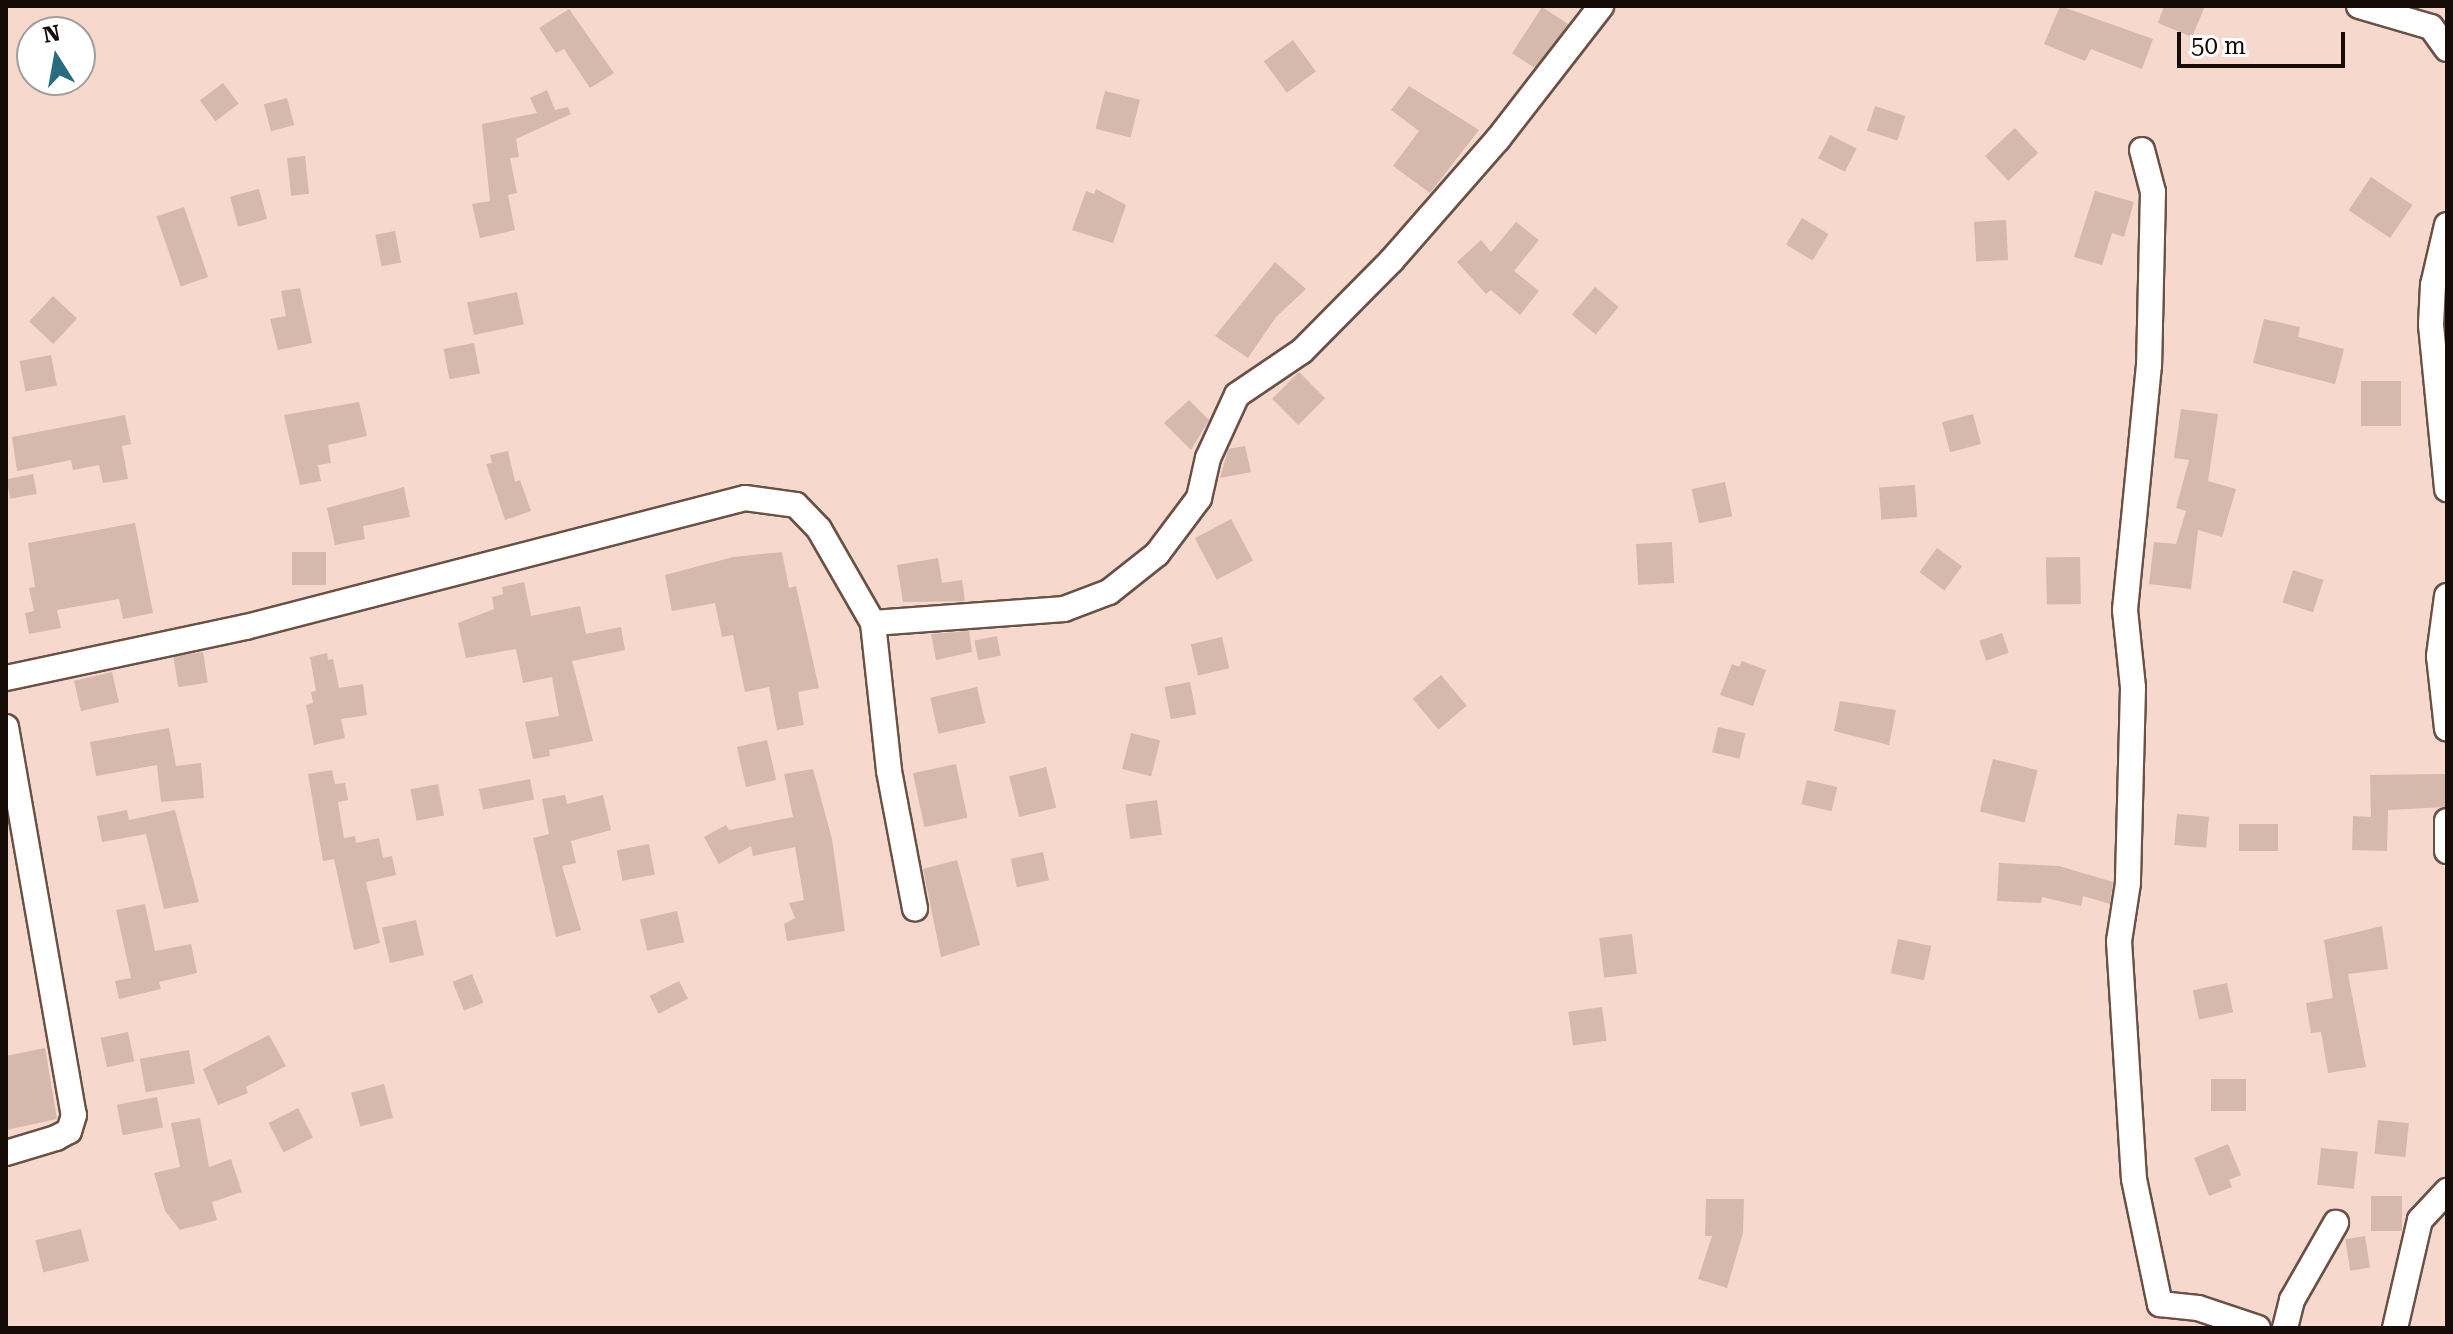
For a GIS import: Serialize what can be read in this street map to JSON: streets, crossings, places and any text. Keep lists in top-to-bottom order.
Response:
{
  "scale_bar": "50 m",
  "north": "top"
}
